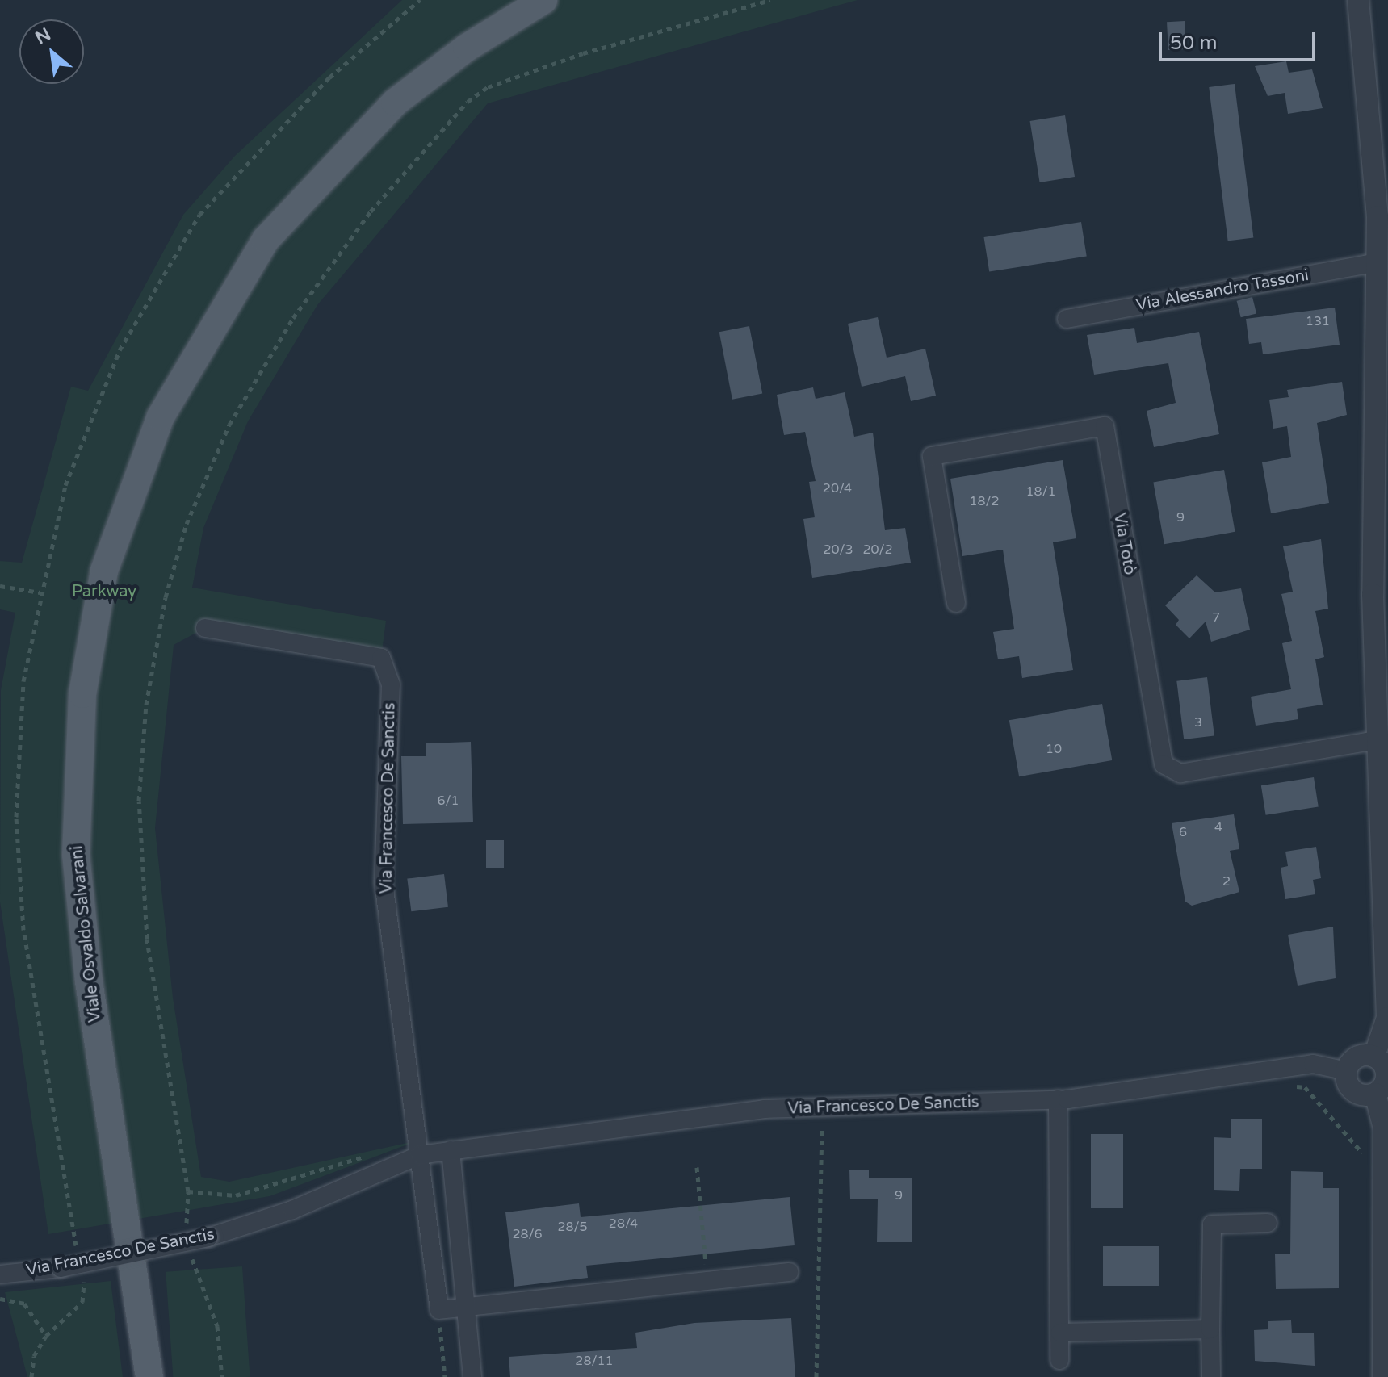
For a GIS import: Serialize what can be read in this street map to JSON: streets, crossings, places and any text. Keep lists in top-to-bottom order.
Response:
{
  "streets": {
    "main road": ["Viale Osvaldo Salvarani"],
    "street": ["Via Alessandro Tassoni", "Via Totò", "Via Francesco De Sanctis"]
  },
  "parks": ["Parkway"],
  "house_numbers": [
    "131",
    "20/4",
    "18/1",
    "18/2",
    "9",
    "20/3",
    "20/2",
    "7",
    "3",
    "10",
    "6/1",
    "4",
    "6",
    "2",
    "9",
    "28/4",
    "28/5",
    "28/6",
    "28/11"
  ],
  "scale_bar": "50 m",
  "north": "top left"
}
